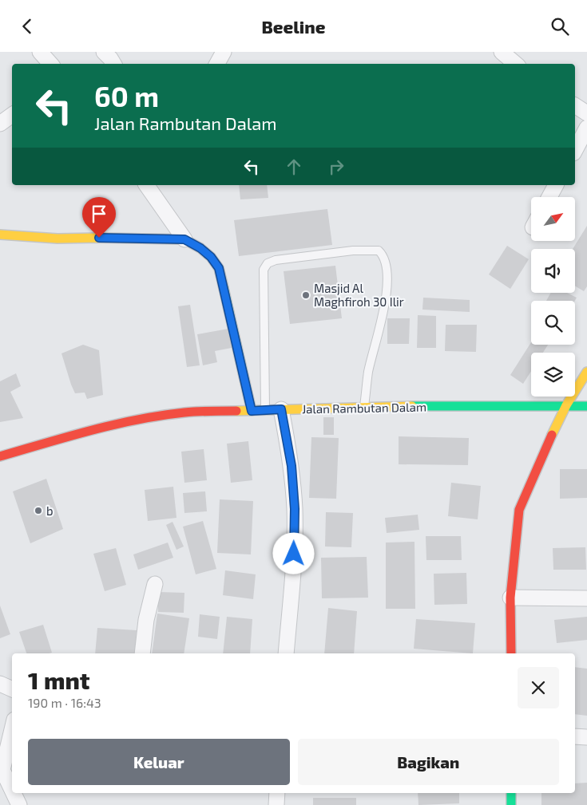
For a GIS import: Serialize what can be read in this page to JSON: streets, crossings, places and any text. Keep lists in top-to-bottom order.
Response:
{
  "streets": {
    "street": ["Jalan Rambutan Dalam"]
  },
  "places": ["Masjid Al Maghfiroh 30 Ilir", "b"],
  "north": "top right",
  "page": {
    "header": "Beeline",
    "turn": ["60 m", "Jalan Rambutan Dalam"],
    "heading": ["1 mnt", "190 m · 16:43"],
    "buttons": ["Keluar", "Bagikan"]
  }
}
